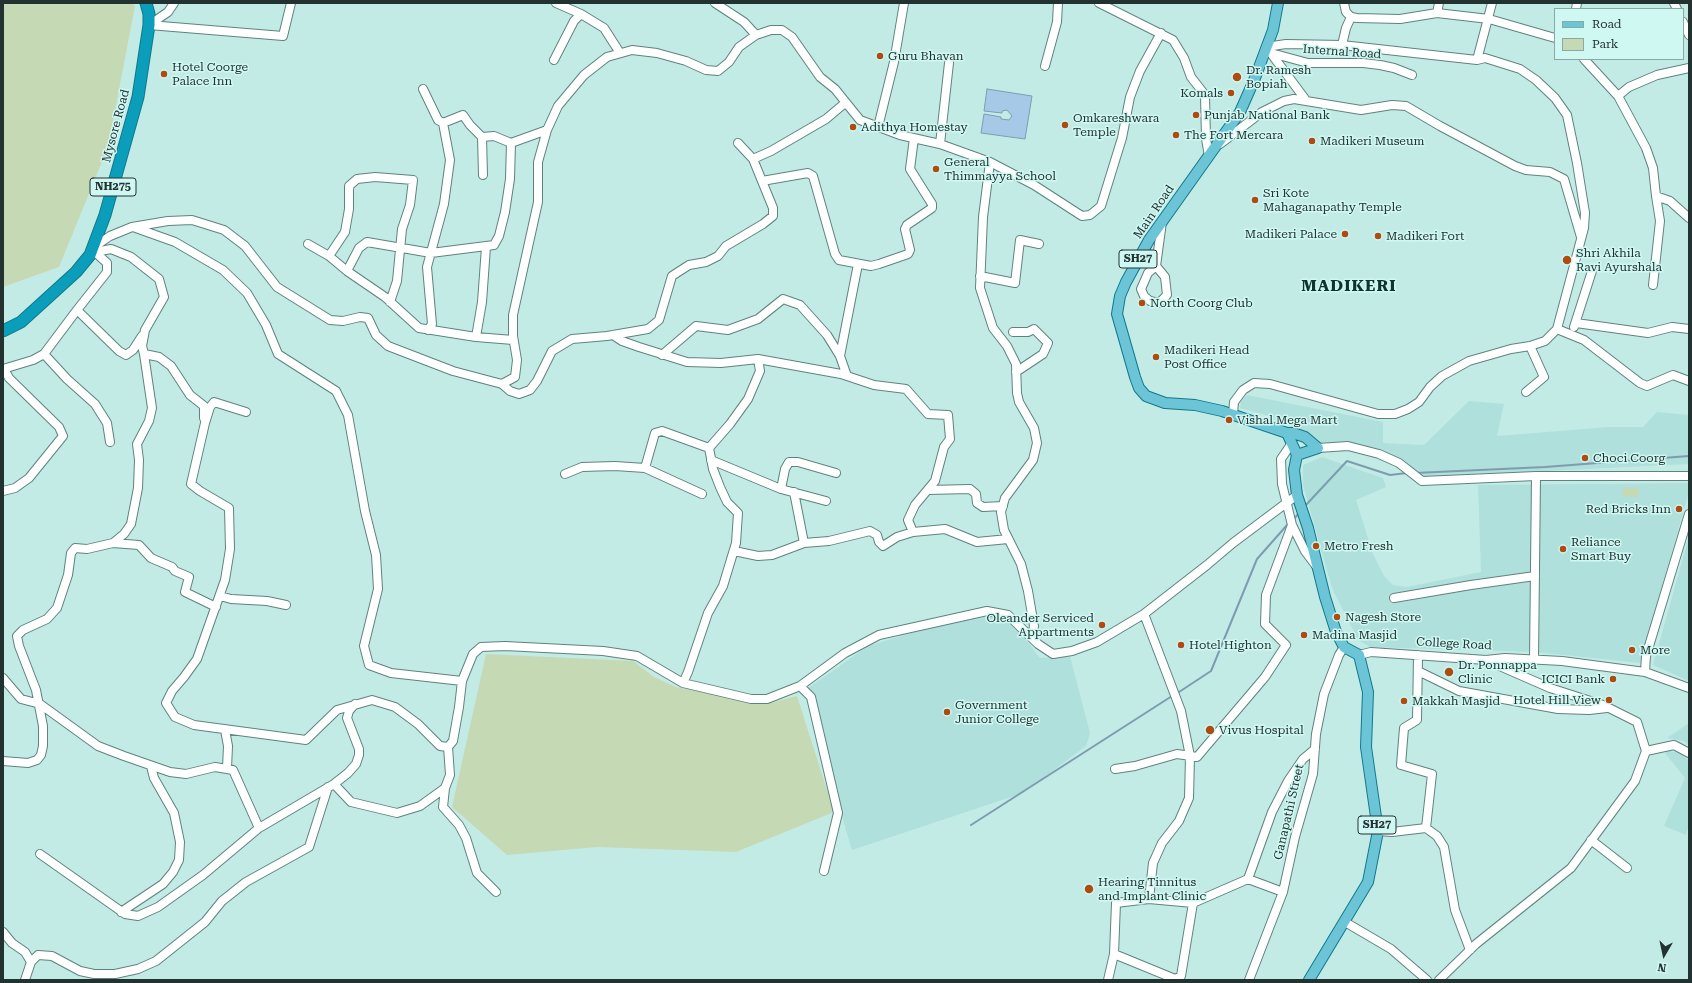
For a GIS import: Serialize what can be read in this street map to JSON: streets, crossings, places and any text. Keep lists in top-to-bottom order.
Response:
{
  "streets": {
    "highway": ["Mysore Road", "NH275"],
    "main road": ["Main Road", "SH27"],
    "street": ["Internal Road", "College Road", "Ganapathi Street"]
  },
  "crossings": [
    ["Internal Road", "Main Road"],
    ["Main Road", "SH27"],
    ["SH27", "College Road"]
  ],
  "districts": ["MADIKERI"],
  "places": [
    "Guru Bhavan",
    "Hotel Coorge Palace Inn",
    "Dr. Ramesh Bopiah",
    "Komals",
    "Punjab National Bank",
    "Omkareshwara Temple",
    "Adithya Homestay",
    "The Fort Mercara",
    "Madikeri Museum",
    "General Thimmayya School",
    "Sri Kote Mahaganapathy Temple",
    "Madikeri Palace",
    "Madikeri Fort",
    "Shri Akhila Ravi Ayurshala",
    "North Coorg Club",
    "Madikeri Head Post Office",
    "Vishal Mega Mart",
    "Choci Coorg",
    "Red Bricks Inn",
    "Metro Fresh",
    "Reliance Smart Buy",
    "Nagesh Store",
    "Oleander Serviced Appartments",
    "Madina Masjid",
    "Hotel Highton",
    "More",
    "Dr. Ponnappa Clinic",
    "ICICI Bank",
    "Hotel Hill View",
    "Makkah Masjid",
    "Government Junior College",
    "Vivus Hospital",
    "Hearing Tinnitus and Implant Clinic"
  ],
  "legend": ["Road", "Park"],
  "north": "bottom"
}
